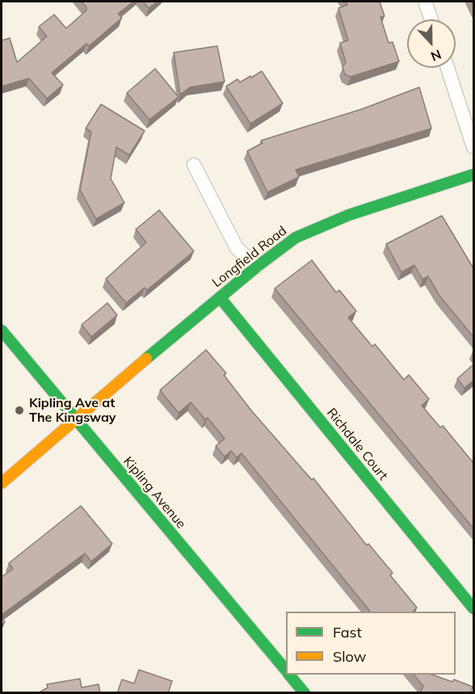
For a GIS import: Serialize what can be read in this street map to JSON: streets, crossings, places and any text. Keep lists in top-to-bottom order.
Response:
{
  "streets": {
    "street": ["Longfield Road", "Richdale Court", "Kipling Avenue"]
  },
  "crossings": [
    ["Longfield Road", "Richdale Court"],
    ["Longfield Road", "Kipling Avenue"]
  ],
  "places": ["Kipling Ave at The Kingsway"],
  "legend": ["Fast", "Slow"],
  "north": "bottom"
}
